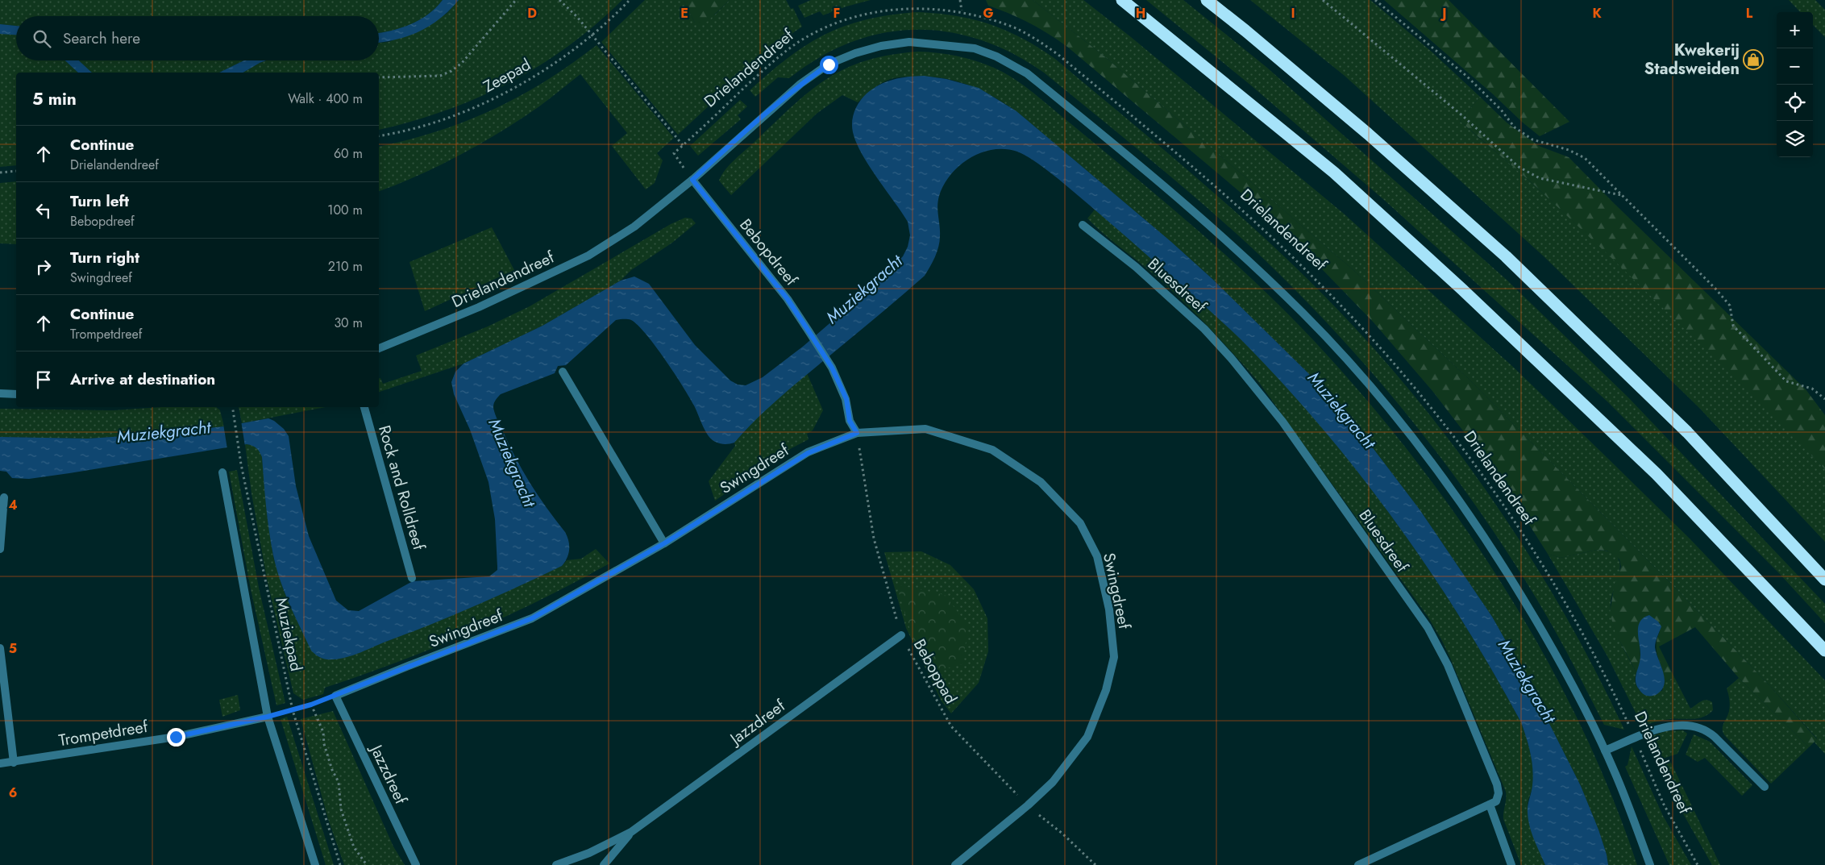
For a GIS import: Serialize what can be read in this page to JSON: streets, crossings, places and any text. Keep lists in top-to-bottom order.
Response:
{
  "streets": {
    "street": [
      "Drielandendreef",
      "Bebopdreef",
      "Bluesdreef",
      "Swingdreef",
      "Rock and Rolldreef",
      "Jazzdreef",
      "Trompetdreef"
    ],
    "path": ["Zeepad", "Muziekpad", "Beboppad"]
  },
  "crossings": [
    ["Drielandendreef", "Bebopdreef"],
    ["Bebopdreef", "Swingdreef"],
    ["Bebopdreef", "Beboppad"],
    ["Swingdreef", "Beboppad"],
    ["Swingdreef", "Jazzdreef"],
    ["Beboppad", "Jazzdreef"]
  ],
  "water": ["Muziekgracht"],
  "places": {
    "shop": ["Kwekerij Stadsweiden"]
  },
  "page": {
    "map_buttons": ["+", "−"],
    "search": "Search here",
    "heading": ["5 min", "Walk · 400 m"],
    "list": [
      ["Continue", "Drielandendreef", "60 m"],
      ["Turn left", "Bebopdreef", "100 m"],
      ["Turn right", "Swingdreef", "210 m"],
      ["Continue", "Trompetdreef", "30 m"],
      "Arrive at destination"
    ]
  },
  "grid": {
    "columns": [
      "D",
      "E",
      "F",
      "G",
      "H",
      "I",
      "J",
      "K",
      "L"
    ],
    "rows": ["4", "5", "6"]
  }
}
